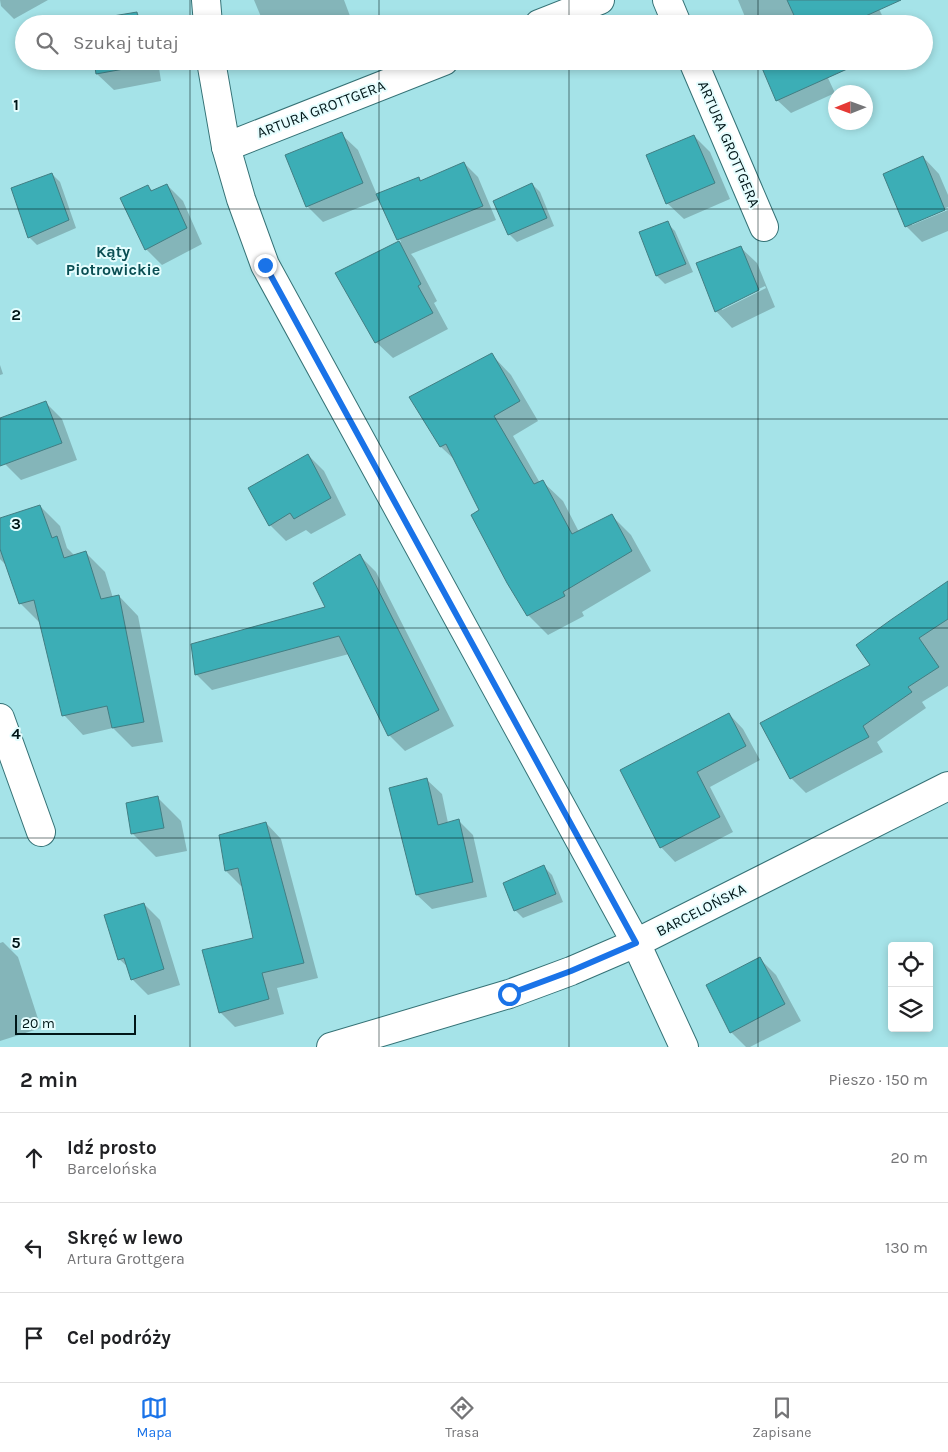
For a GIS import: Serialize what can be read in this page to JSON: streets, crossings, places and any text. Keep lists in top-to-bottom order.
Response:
{
  "streets": {
    "street": ["ARTURA GROTTGERA", "BARCELOŃSKA"]
  },
  "districts": ["Kąty Piotrowickie"],
  "scale_bar": "20 m",
  "north": "left",
  "page": {
    "search": "Szukaj tutaj",
    "scale": "20 m",
    "heading": ["2 min", "Pieszo · 150 m"],
    "list": [
      ["Idź prosto", "Barcelońska", "20 m"],
      ["Skręć w lewo", "Artura Grottgera", "130 m"],
      "Cel podróży"
    ],
    "nav": ["Mapa", "Trasa", "Zapisane"]
  },
  "grid": {
    "rows": [
      "1",
      "2",
      "3",
      "4",
      "5"
    ]
  }
}
